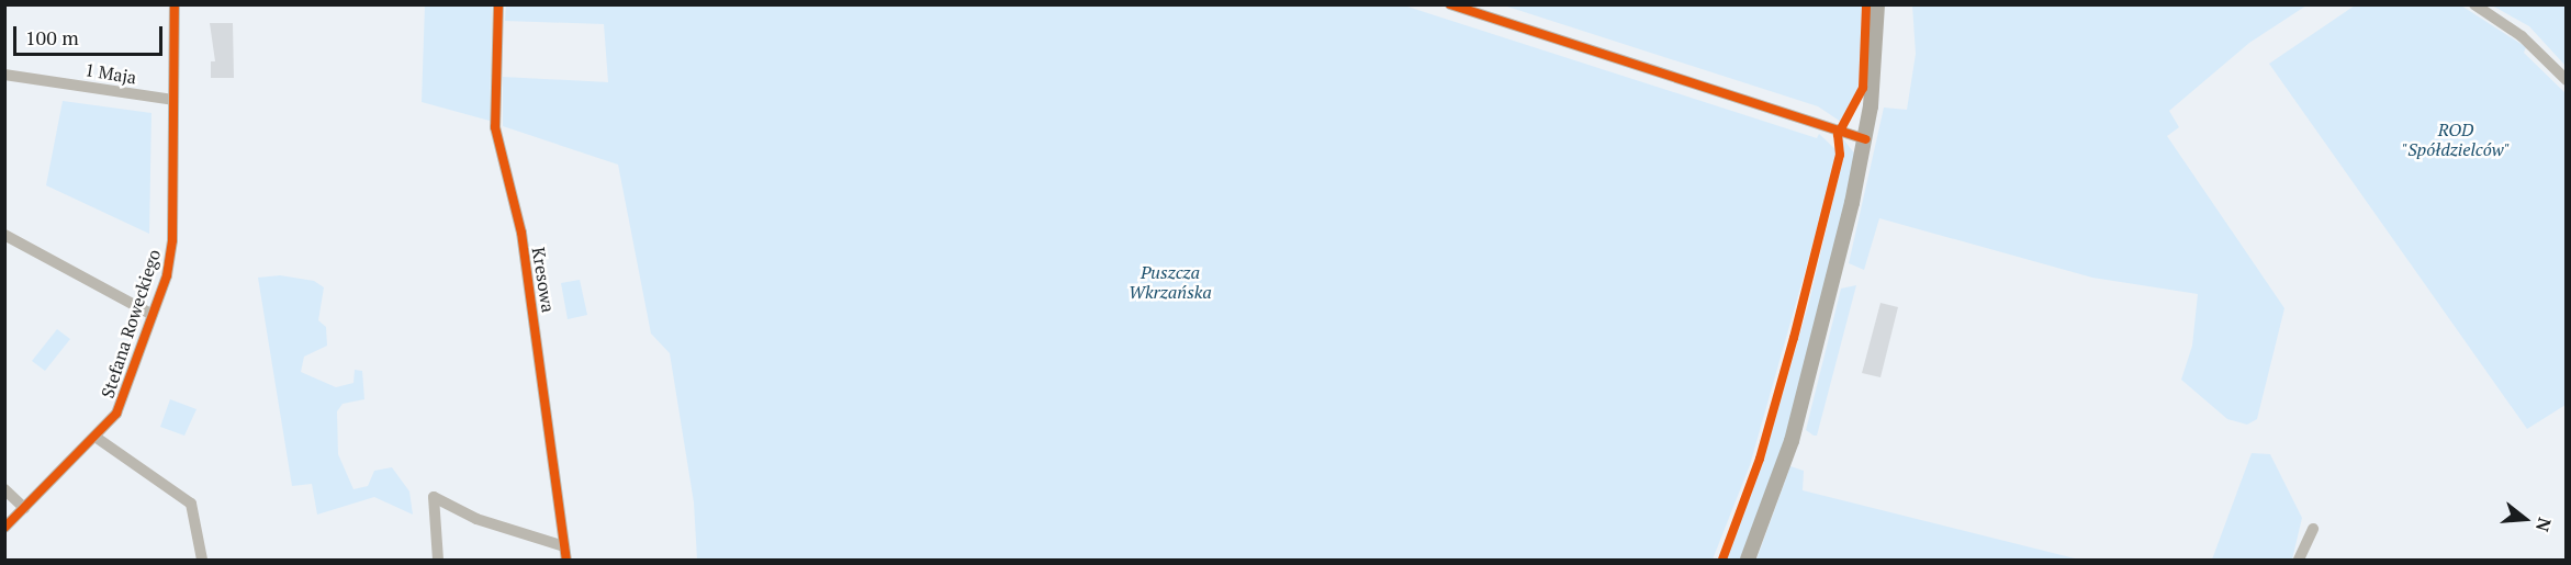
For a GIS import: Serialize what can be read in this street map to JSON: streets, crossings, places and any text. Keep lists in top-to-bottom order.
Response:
{
  "streets": {
    "street": ["1 Maja", "Kresowa", "Stefana Roweckiego"]
  },
  "crossings": [
    ["1 Maja", "Stefana Roweckiego"]
  ],
  "parks": ["ROD \"Spółdzielców\"", "Puszcza Wkrzańska"],
  "scale_bar": "100 m",
  "north": "right"
}
